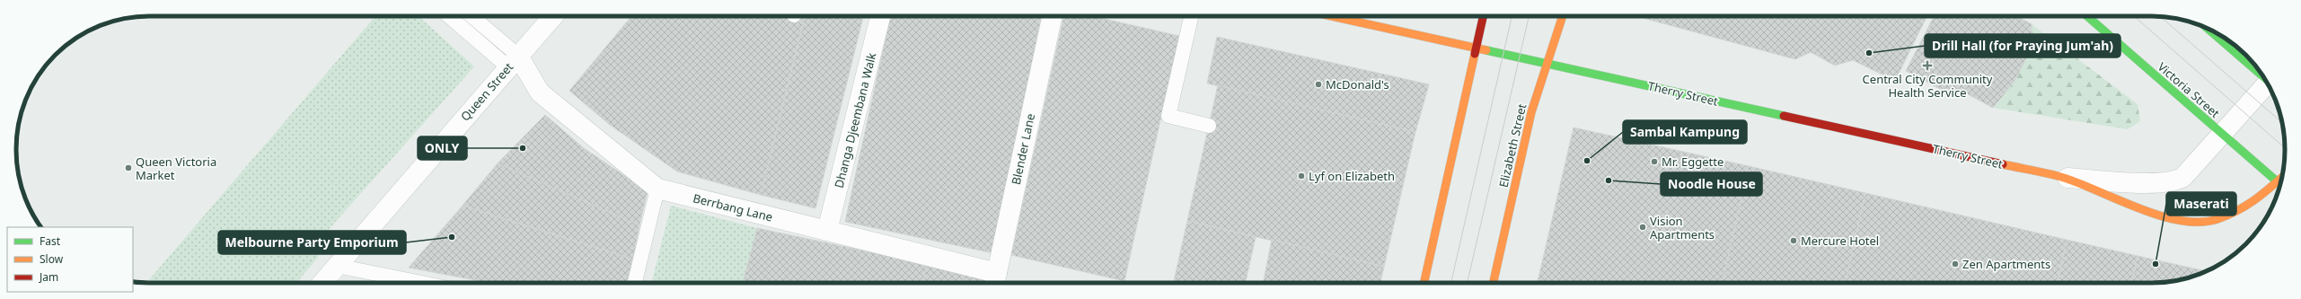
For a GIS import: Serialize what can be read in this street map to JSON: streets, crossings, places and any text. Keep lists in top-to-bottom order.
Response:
{
  "streets": {
    "street": [
      "Victoria Street",
      "Queen Street",
      "Therry Street",
      "Dhanga Djeembana Walk",
      "Elizabeth Street",
      "Blender Lane",
      "Berrbang Lane"
    ]
  },
  "crossings": [
    ["Victoria Street", "Therry Street"],
    ["Queen Street", "Berrbang Lane"],
    ["Therry Street", "Elizabeth Street"],
    ["Dhanga Djeembana Walk", "Berrbang Lane"],
    ["Blender Lane", "Berrbang Lane"]
  ],
  "places": {
    "other": [
      "Drill Hall (for Praying Jum'ah)",
      "McDonald's",
      "ONLY",
      "Sambal Kampung",
      "Mr. Eggette",
      "Queen Victoria Market",
      "Lyf on Elizabeth",
      "Noodle House",
      "Vision Apartments",
      "Melbourne Party Emporium",
      "Mercure Hotel",
      "Zen Apartments",
      "Maserati"
    ],
    "health": ["Central City Community Health Service"]
  },
  "legend": ["Fast", "Slow", "Jam"]
}
